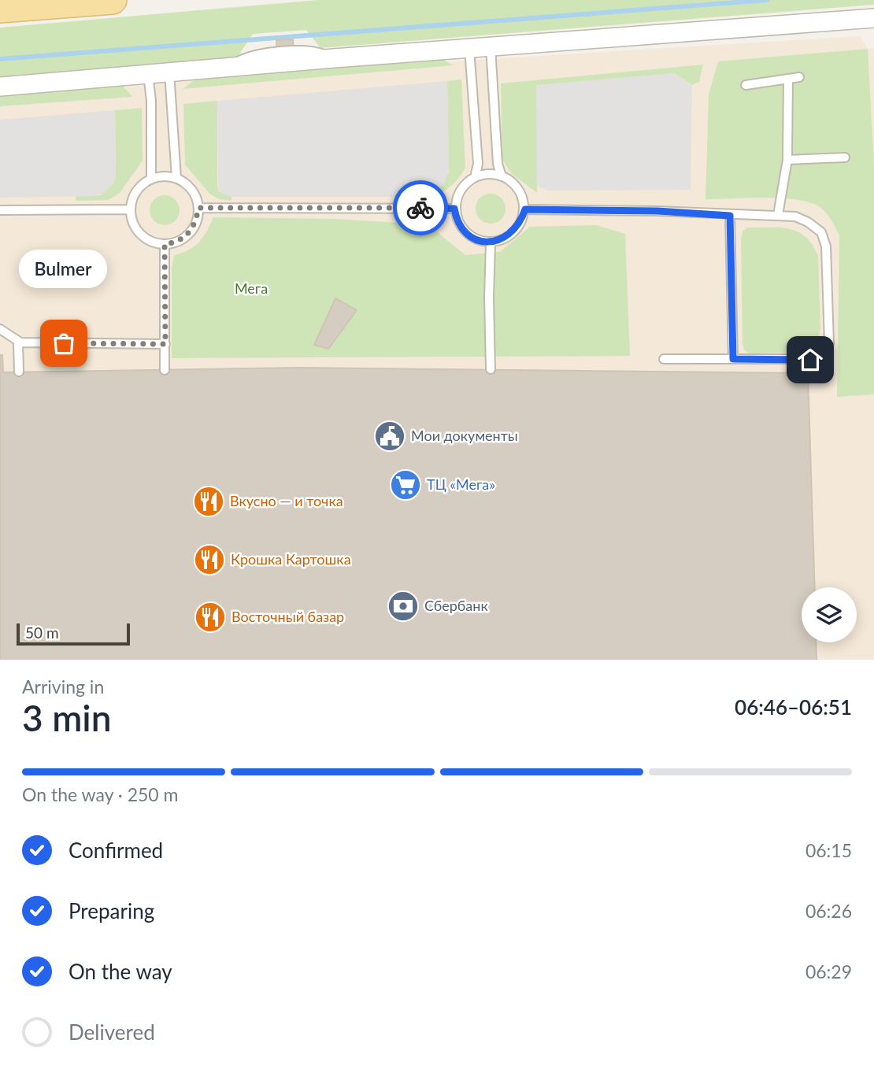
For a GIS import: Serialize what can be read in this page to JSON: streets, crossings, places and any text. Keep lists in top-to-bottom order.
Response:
{
  "parks": ["Мега"],
  "places": {
    "other": ["Bulmer"],
    "public building": ["Мои документы"],
    "supermarket": ["ТЦ «Мега»"],
    "restaurant": ["Вкусно — и точка", "Крошка Картошка", "Восточный базар"],
    "bank": ["Сбербанк"]
  },
  "scale_bar": "50 m",
  "page": {
    "bubble": "Bulmer",
    "scale": "50 m",
    "heading": ["3 min", "Arriving in", "06:46–06:51"],
    "bar": "On the way · 250 m",
    "list": [
      ["Confirmed", "06:15"],
      ["Preparing", "06:26"],
      ["On the way", "06:29"],
      "Delivered"
    ]
  }
}
